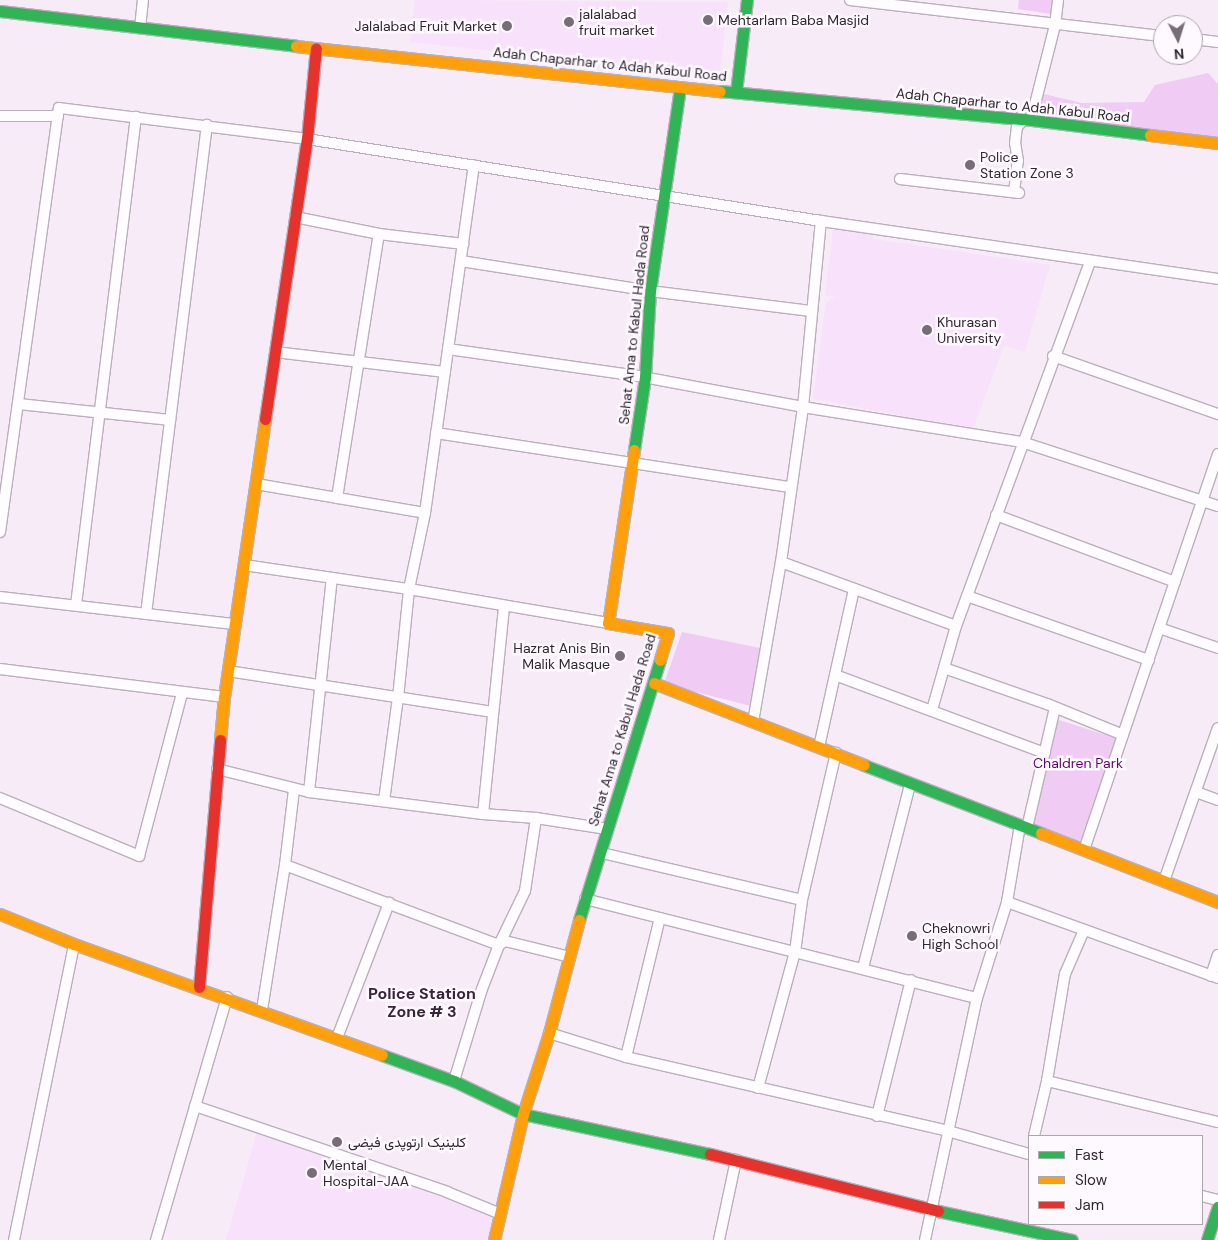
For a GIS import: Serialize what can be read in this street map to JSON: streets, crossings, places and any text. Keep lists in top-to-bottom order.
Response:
{
  "streets": {
    "main road": ["Adah Chaparhar to Adah Kabul Road", "Sehat Ama to Kabul Hada Road"]
  },
  "crossings": [
    ["Adah Chaparhar to Adah Kabul Road", "Sehat Ama to Kabul Hada Road"]
  ],
  "districts": ["Police Station Zone # 3"],
  "parks": ["Chaldren Park"],
  "places": [
    "Mehtarlam Baba Masjid",
    "jalalabad fruit market",
    "Jalalabad Fruit Market",
    "Police Station Zone 3",
    "Khurasan University",
    "Hazrat Anis Bin Malik Masque",
    "Cheknowri High School",
    "کلینیک ارتوپدی فیضی",
    "Mental Hospital-JAA"
  ],
  "legend": ["Fast", "Slow", "Jam"],
  "north": "bottom"
}
